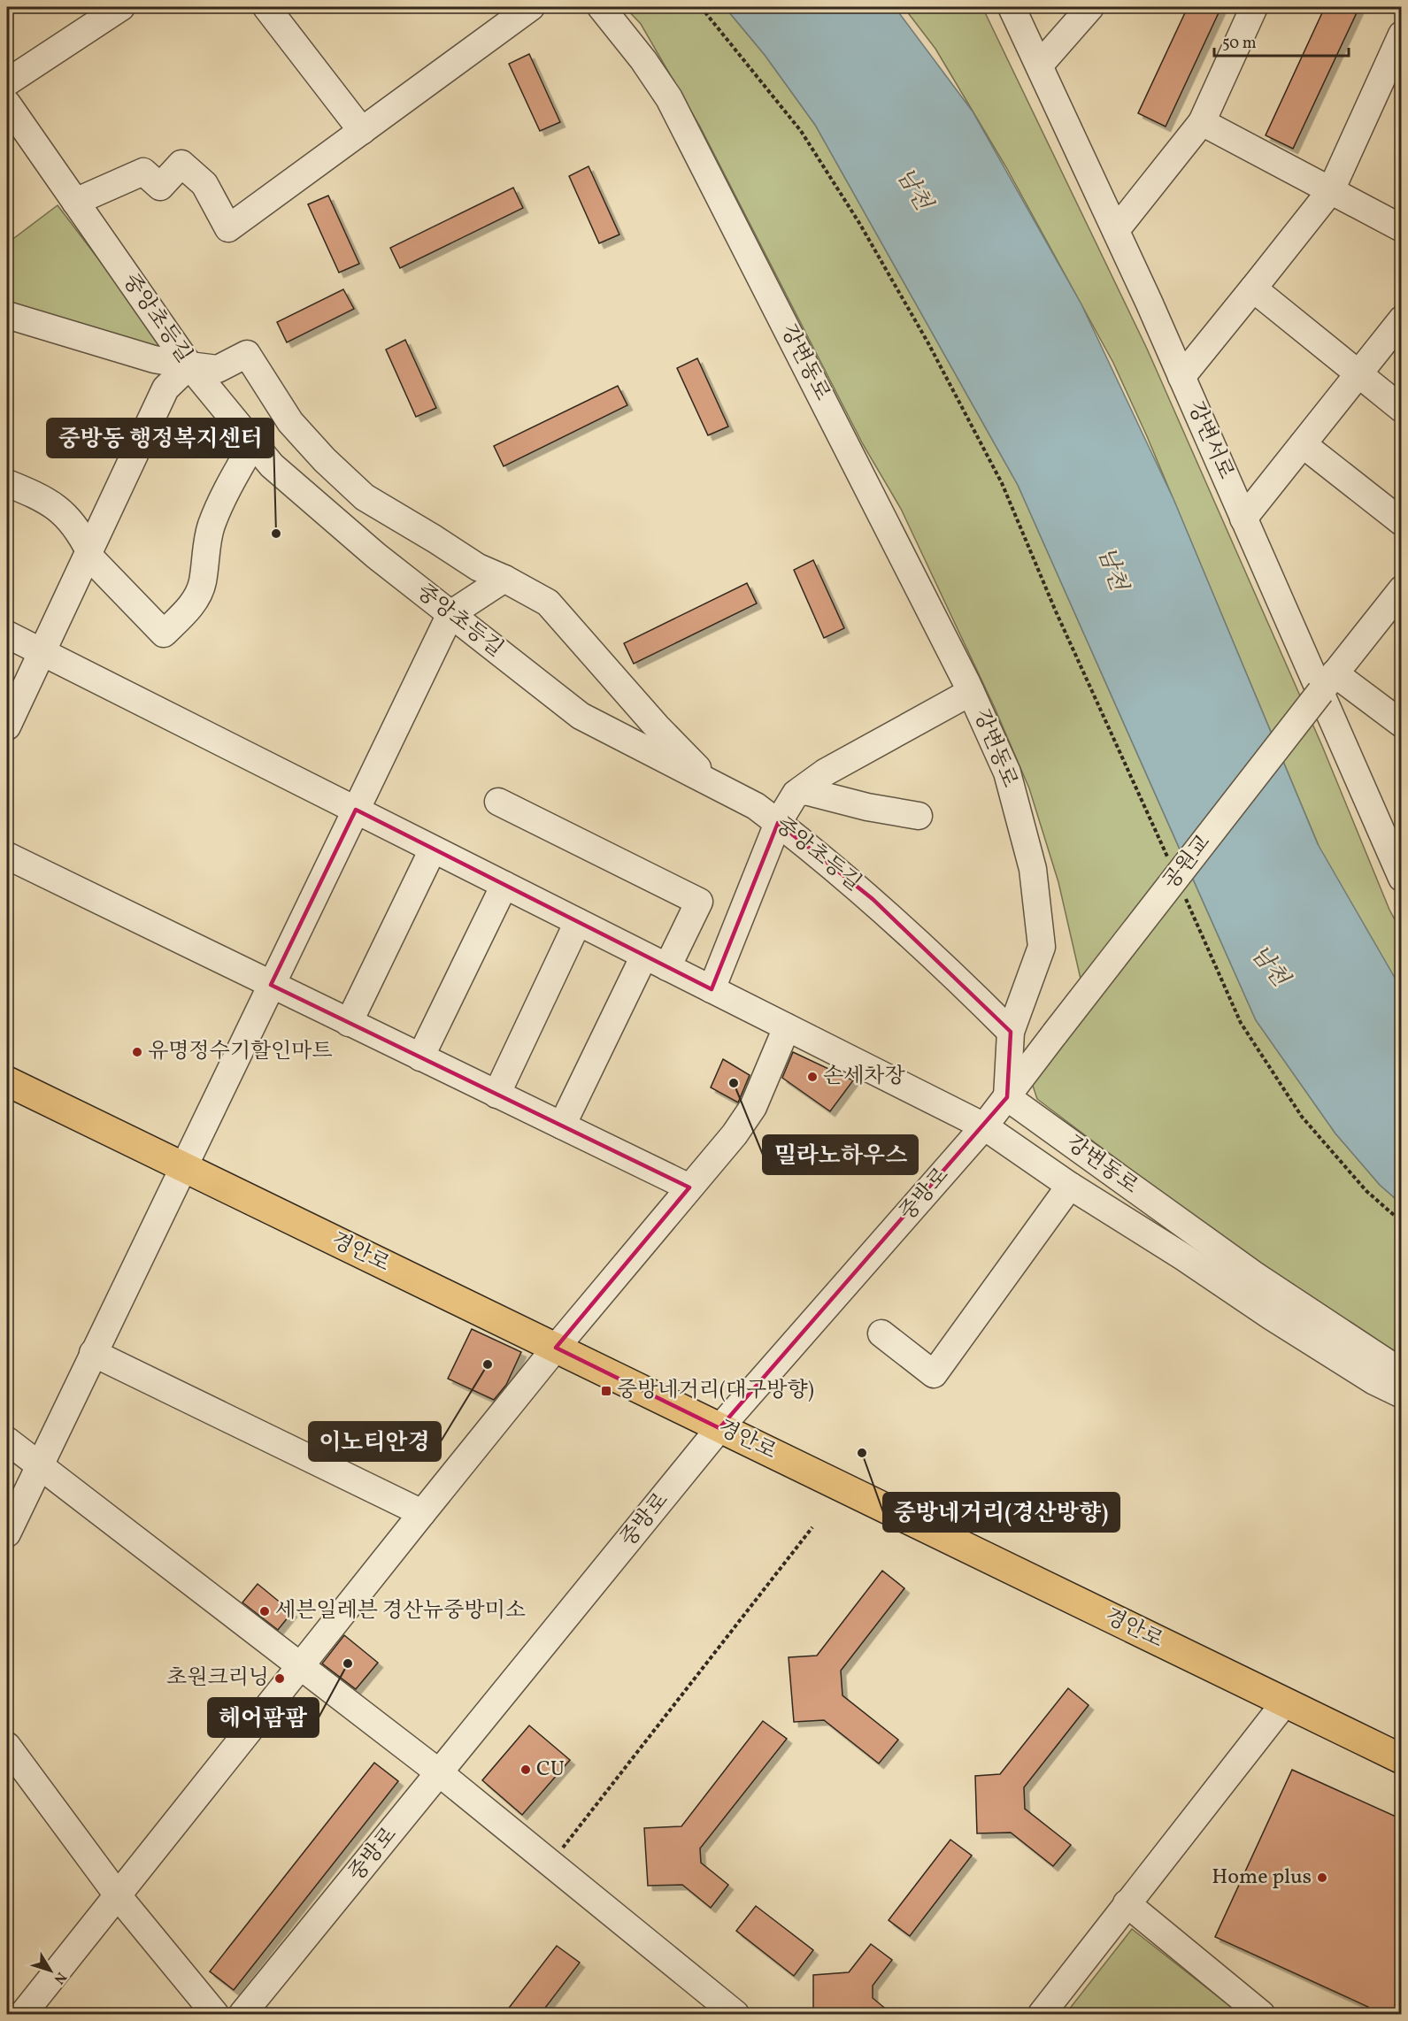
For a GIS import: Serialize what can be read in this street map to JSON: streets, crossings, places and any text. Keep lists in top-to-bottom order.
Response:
{
  "streets": {
    "main road": ["경안로"],
    "street": [
      "중앙초등길",
      "강변동로",
      "강변서로",
      "공원교",
      "중방로"
    ]
  },
  "crossings": [
    ["중앙초등길", "강변동로"],
    ["강변동로", "중방로"],
    ["강변서로", "공원교"],
    ["공원교", "중방로"],
    ["중방로", "경안로"]
  ],
  "water": ["남천"],
  "places": {
    "other": [
      "중방동 행정복지센터",
      "유명정수기할인마트",
      "손세차장",
      "밀라노하우스",
      "이노티안경",
      "중방네거리(경산방향)",
      "세븐일레븐 경산뉴중방미소",
      "헤어팜팜",
      "초원크리닝",
      "CU",
      "Home plus"
    ],
    "transit": ["중방네거리(대구방향)"]
  },
  "scale_bar": "50 m",
  "north": "bottom right"
}
